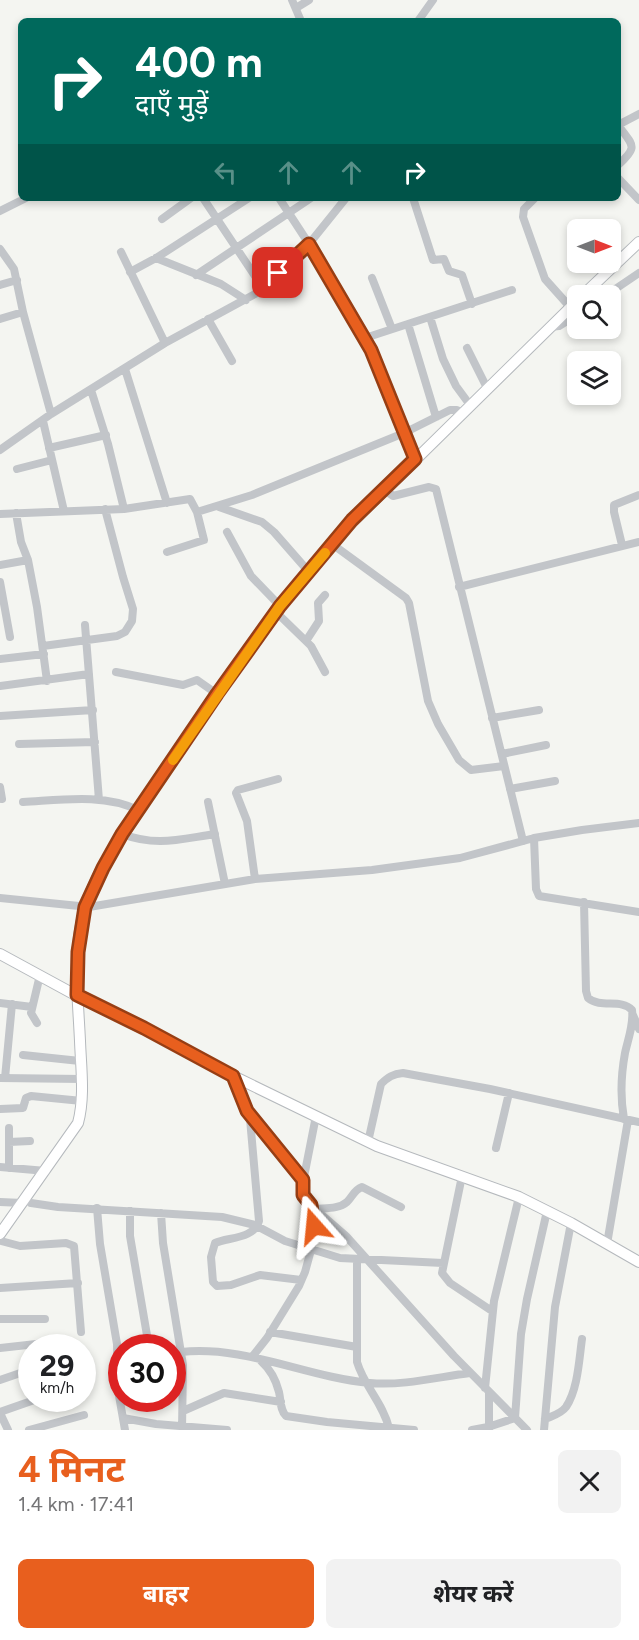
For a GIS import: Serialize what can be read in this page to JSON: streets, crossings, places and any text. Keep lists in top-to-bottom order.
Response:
{
  "north": "right",
  "page": {
    "turn": ["400 m", "दाएँ मुड़ें"],
    "speed": "29 km/h",
    "limit": "30",
    "heading": ["4 मिनट", "1.4 km · 17:41"],
    "buttons": ["बाहर", "शेयर करें"]
  }
}
